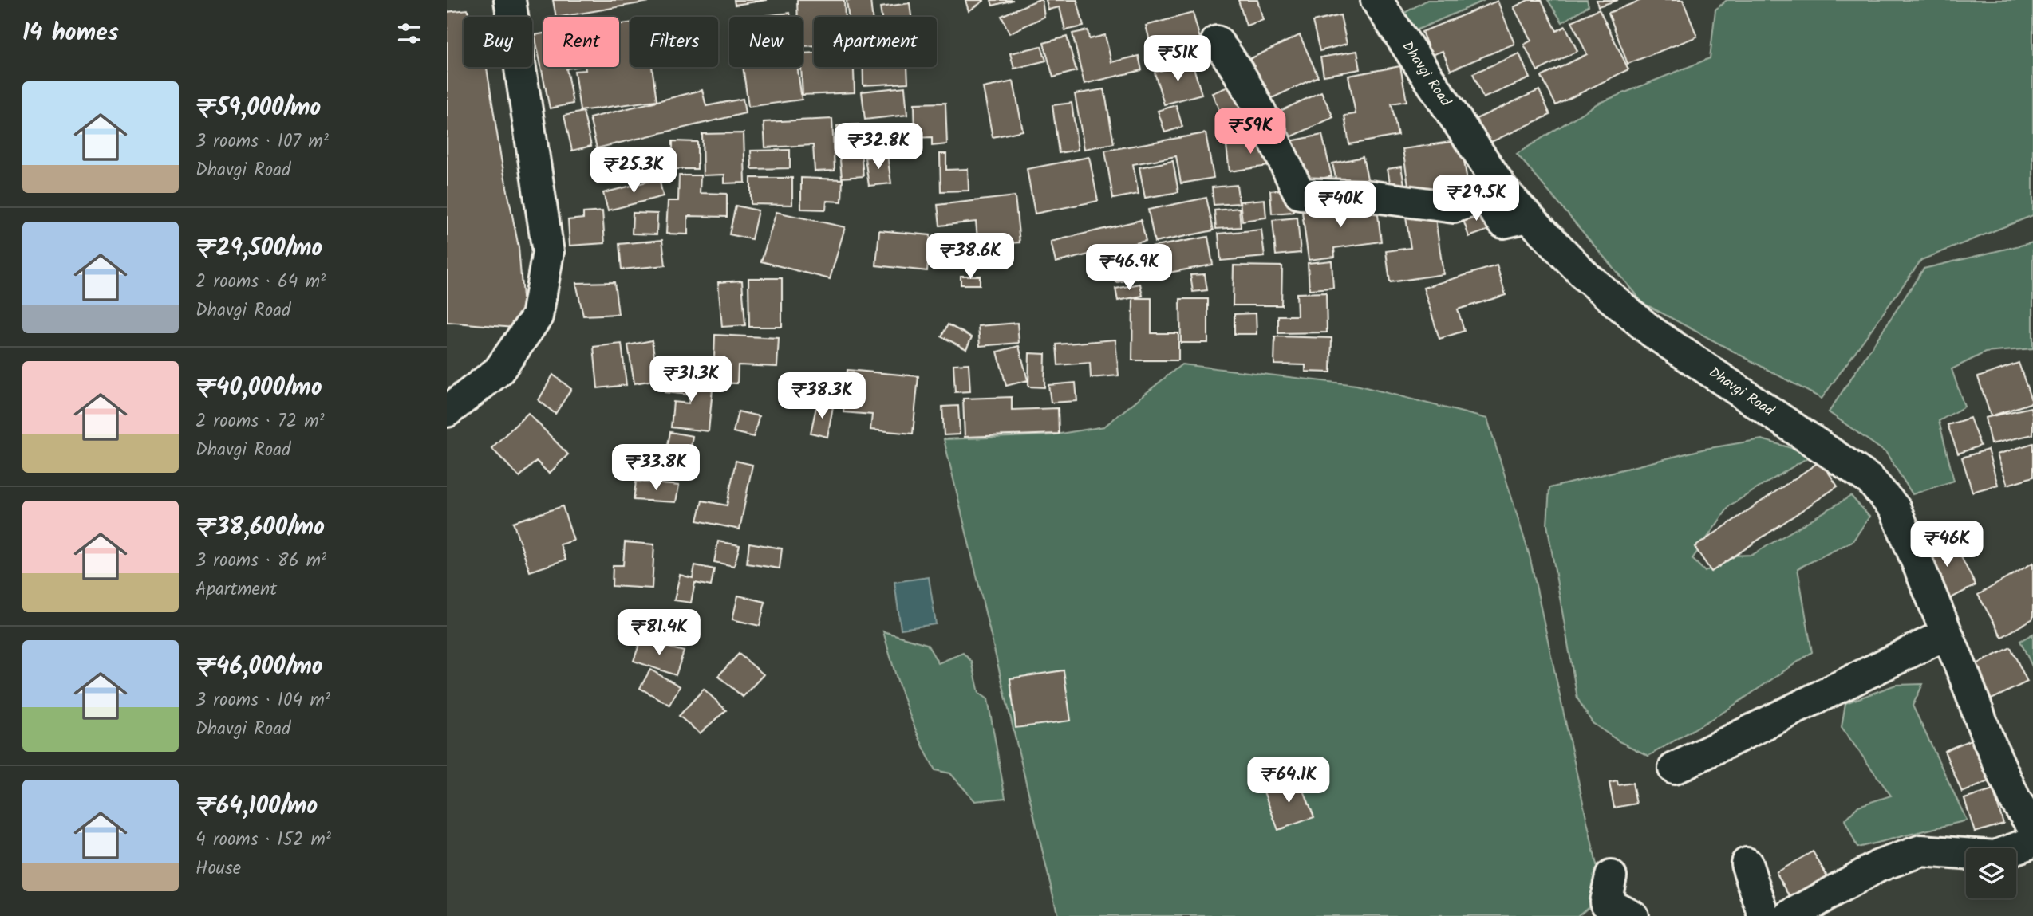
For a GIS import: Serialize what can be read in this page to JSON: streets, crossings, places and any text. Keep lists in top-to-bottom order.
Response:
{
  "streets": {
    "street": ["Dhavgi Road"]
  },
  "page": {
    "heading": "14 homes",
    "chip": [
      "Buy",
      "Rent",
      "Filters",
      "New",
      "Apartment"
    ],
    "price": [
      "₹51K",
      "₹59K",
      "₹32.8K",
      "₹25.3K",
      "₹29.5K",
      "₹40K",
      "₹38.6K",
      "₹46.9K",
      "₹31.3K",
      "₹38.3K",
      "₹33.8K",
      "₹46K",
      "₹81.4K",
      "₹64.1K"
    ],
    "list": [
      {
        "name": "₹59,000/mo",
        "note": "3 rooms · 107 m² · Dhavgi Road"
      },
      {
        "name": "₹29,500/mo",
        "note": "2 rooms · 64 m² · Dhavgi Road"
      },
      {
        "name": "₹40,000/mo",
        "note": "2 rooms · 72 m² · Dhavgi Road"
      },
      {
        "name": "₹38,600/mo",
        "note": "3 rooms · 86 m² · Apartment"
      },
      {
        "name": "₹46,000/mo",
        "note": "3 rooms · 104 m² · Dhavgi Road"
      },
      {
        "name": "₹64,100/mo",
        "note": "4 rooms · 152 m² · House"
      }
    ]
  }
}
